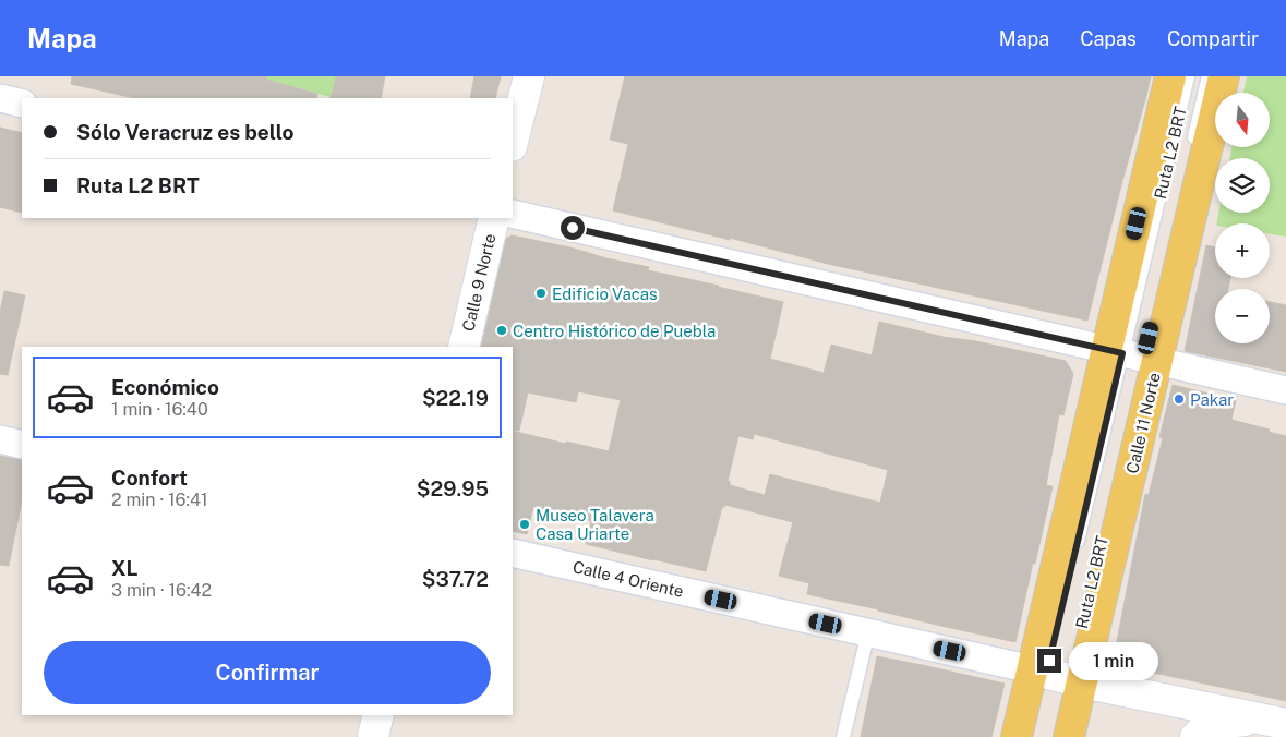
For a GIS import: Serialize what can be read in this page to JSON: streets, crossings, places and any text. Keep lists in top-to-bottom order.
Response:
{
  "streets": {
    "main road": ["Calle 9 Norte", "Calle 11 Norte"],
    "street": ["Calle 4 Oriente"],
    "lane": ["Ruta L2 BRT"]
  },
  "crossings": [
    ["Ruta L2 BRT", "Calle 11 Norte"],
    ["Calle 11 Norte", "Calle 4 Oriente"]
  ],
  "places": [
    "Edificio Vacas",
    "Centro Histórico de Puebla",
    "Pakar",
    "Museo Talavera Casa Uriarte"
  ],
  "north": "bottom",
  "page": {
    "header": "Mapa",
    "nav": ["Mapa", "Capas", "Compartir"],
    "map_buttons": ["+", "−"],
    "banner": ["Sólo Veracruz es bello", "Ruta L2 BRT"],
    "list": [
      {
        "name": "Económico",
        "note": "1 min · 16:40",
        "value": "$22.19"
      },
      {
        "name": "Confort",
        "note": "2 min · 16:41",
        "value": "$29.95"
      },
      {
        "name": "XL",
        "note": "3 min · 16:42",
        "value": "$37.72"
      }
    ],
    "buttons": "Confirmar",
    "bubble": "1 min"
  }
}
